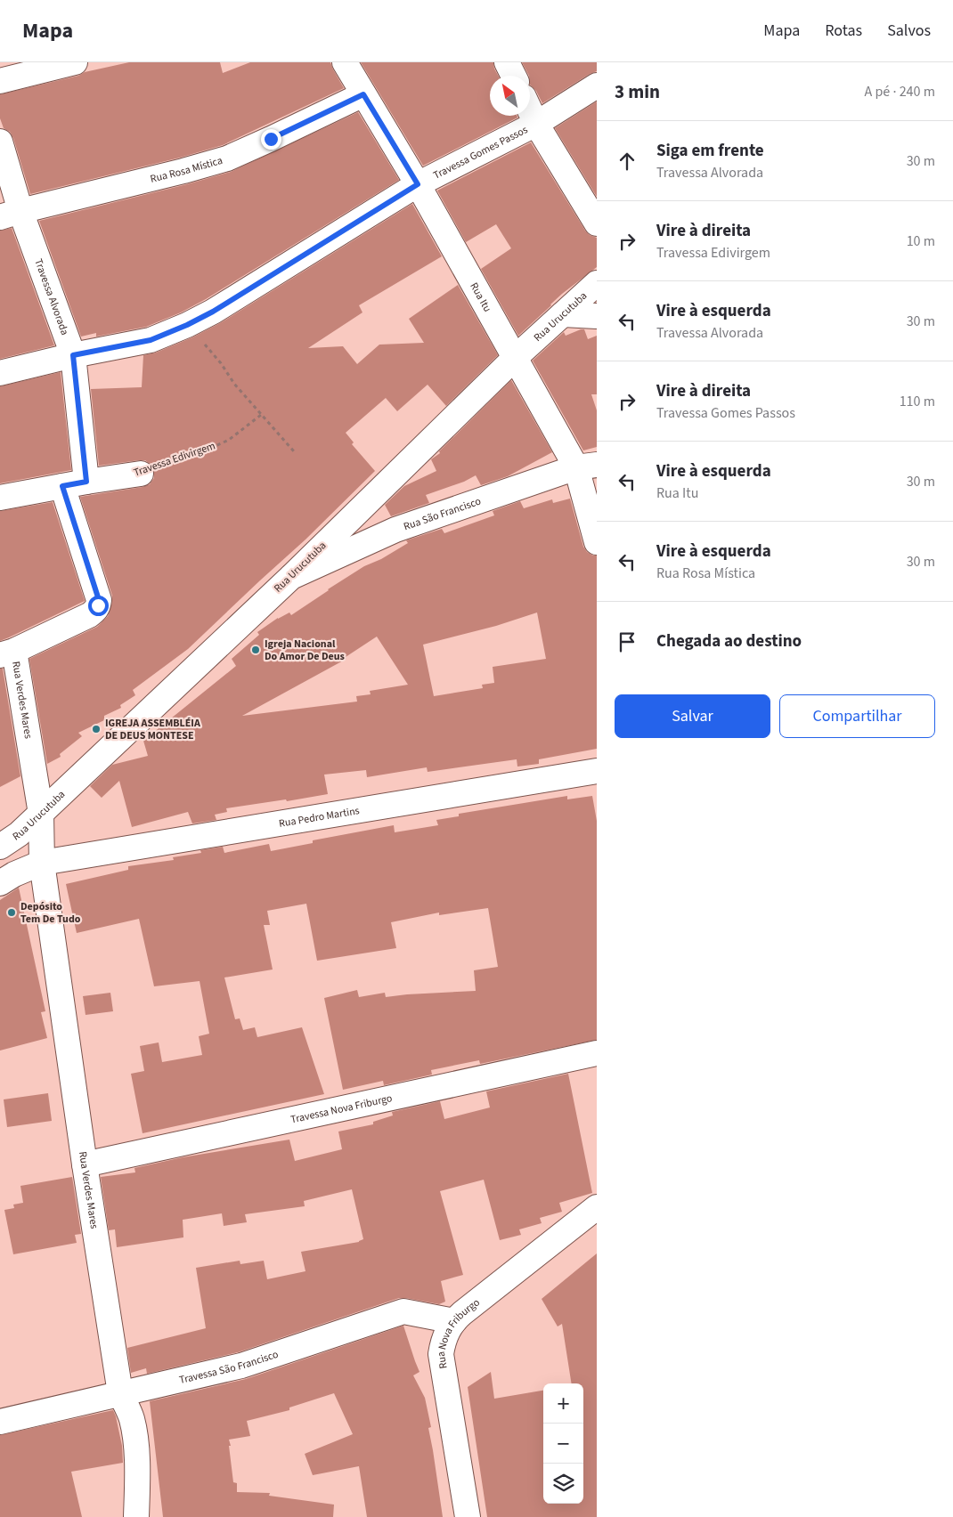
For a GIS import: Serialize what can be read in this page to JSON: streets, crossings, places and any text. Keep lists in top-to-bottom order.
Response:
{
  "streets": {
    "street": [
      "Travessa Gomes Passos",
      "Rua Rosa Mística",
      "Travessa Alvorada",
      "Rua Itu",
      "Rua Urucutuba",
      "Travessa Edivirgem",
      "Rua São Francisco",
      "Rua Verdes Mares",
      "Rua Pedro Martins",
      "Travessa Nova Friburgo",
      "Rua Nova Friburgo",
      "Travessa São Francisco"
    ]
  },
  "crossings": [
    ["Travessa Gomes Passos", "Travessa Alvorada"],
    ["Travessa Gomes Passos", "Rua Itu"],
    ["Rua Rosa Mística", "Travessa Alvorada"],
    ["Rua Rosa Mística", "Rua Itu"],
    ["Travessa Alvorada", "Travessa Edivirgem"],
    ["Rua Itu", "Rua Urucutuba"],
    ["Rua Itu", "Rua São Francisco"],
    ["Rua Urucutuba", "Rua São Francisco"],
    ["Rua Urucutuba", "Rua Verdes Mares"],
    ["Travessa Edivirgem", "Rua Verdes Mares"],
    ["Rua Verdes Mares", "Rua Pedro Martins"],
    ["Rua Verdes Mares", "Travessa Nova Friburgo"],
    ["Rua Verdes Mares", "Travessa São Francisco"],
    ["Rua Nova Friburgo", "Travessa São Francisco"]
  ],
  "places": ["Igreja Nacional Do Amor De Deus", "IGREJA ASSEMBLÉIA DE DEUS MONTESE", "Depósito Tem De Tudo"],
  "north": "top left",
  "page": {
    "header": "Mapa",
    "nav": ["Mapa", "Rotas", "Salvos"],
    "heading": ["3 min", "A pé · 240 m"],
    "list": [
      ["Siga em frente", "Travessa Alvorada", "30 m"],
      ["Vire à direita", "Travessa Edivirgem", "10 m"],
      ["Vire à esquerda", "Travessa Alvorada", "30 m"],
      ["Vire à direita", "Travessa Gomes Passos", "110 m"],
      ["Vire à esquerda", "Rua Itu", "30 m"],
      ["Vire à esquerda", "Rua Rosa Mística", "30 m"],
      "Chegada ao destino"
    ],
    "buttons": ["Salvar", "Compartilhar"],
    "map_buttons": ["+", "−"]
  }
}
